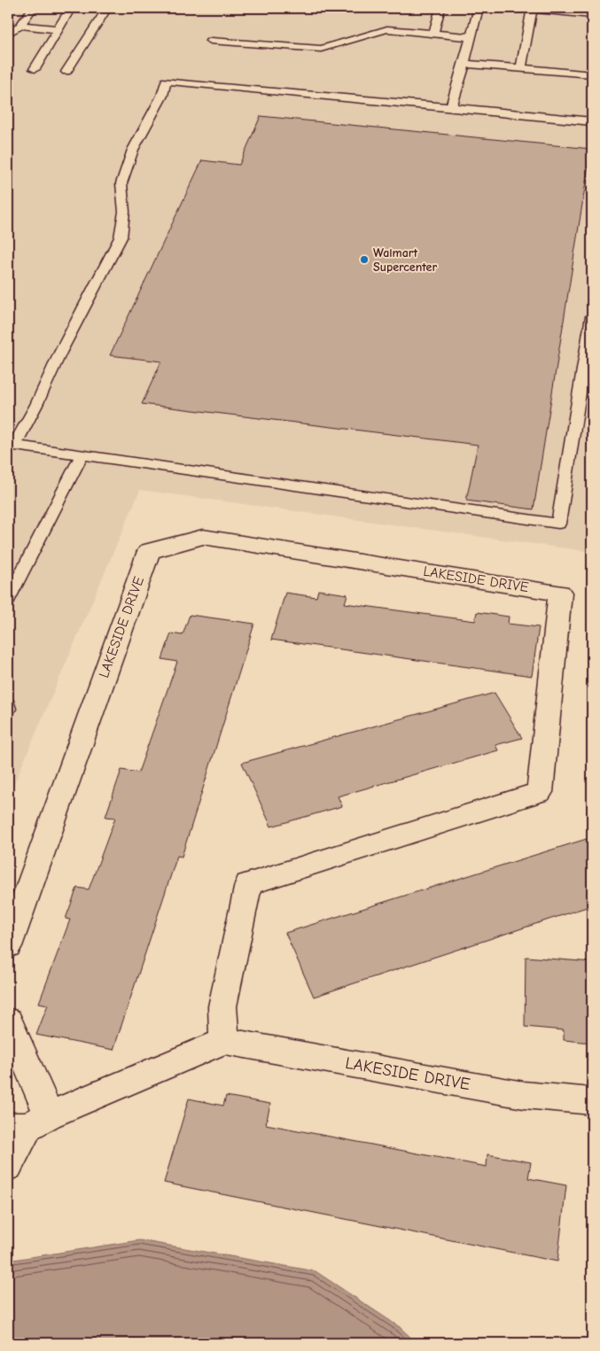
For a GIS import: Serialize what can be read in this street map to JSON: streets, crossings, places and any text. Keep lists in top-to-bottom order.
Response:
{
  "streets": {
    "street": ["LAKESIDE DRIVE"]
  },
  "places": ["Walmart Supercenter"]
}
